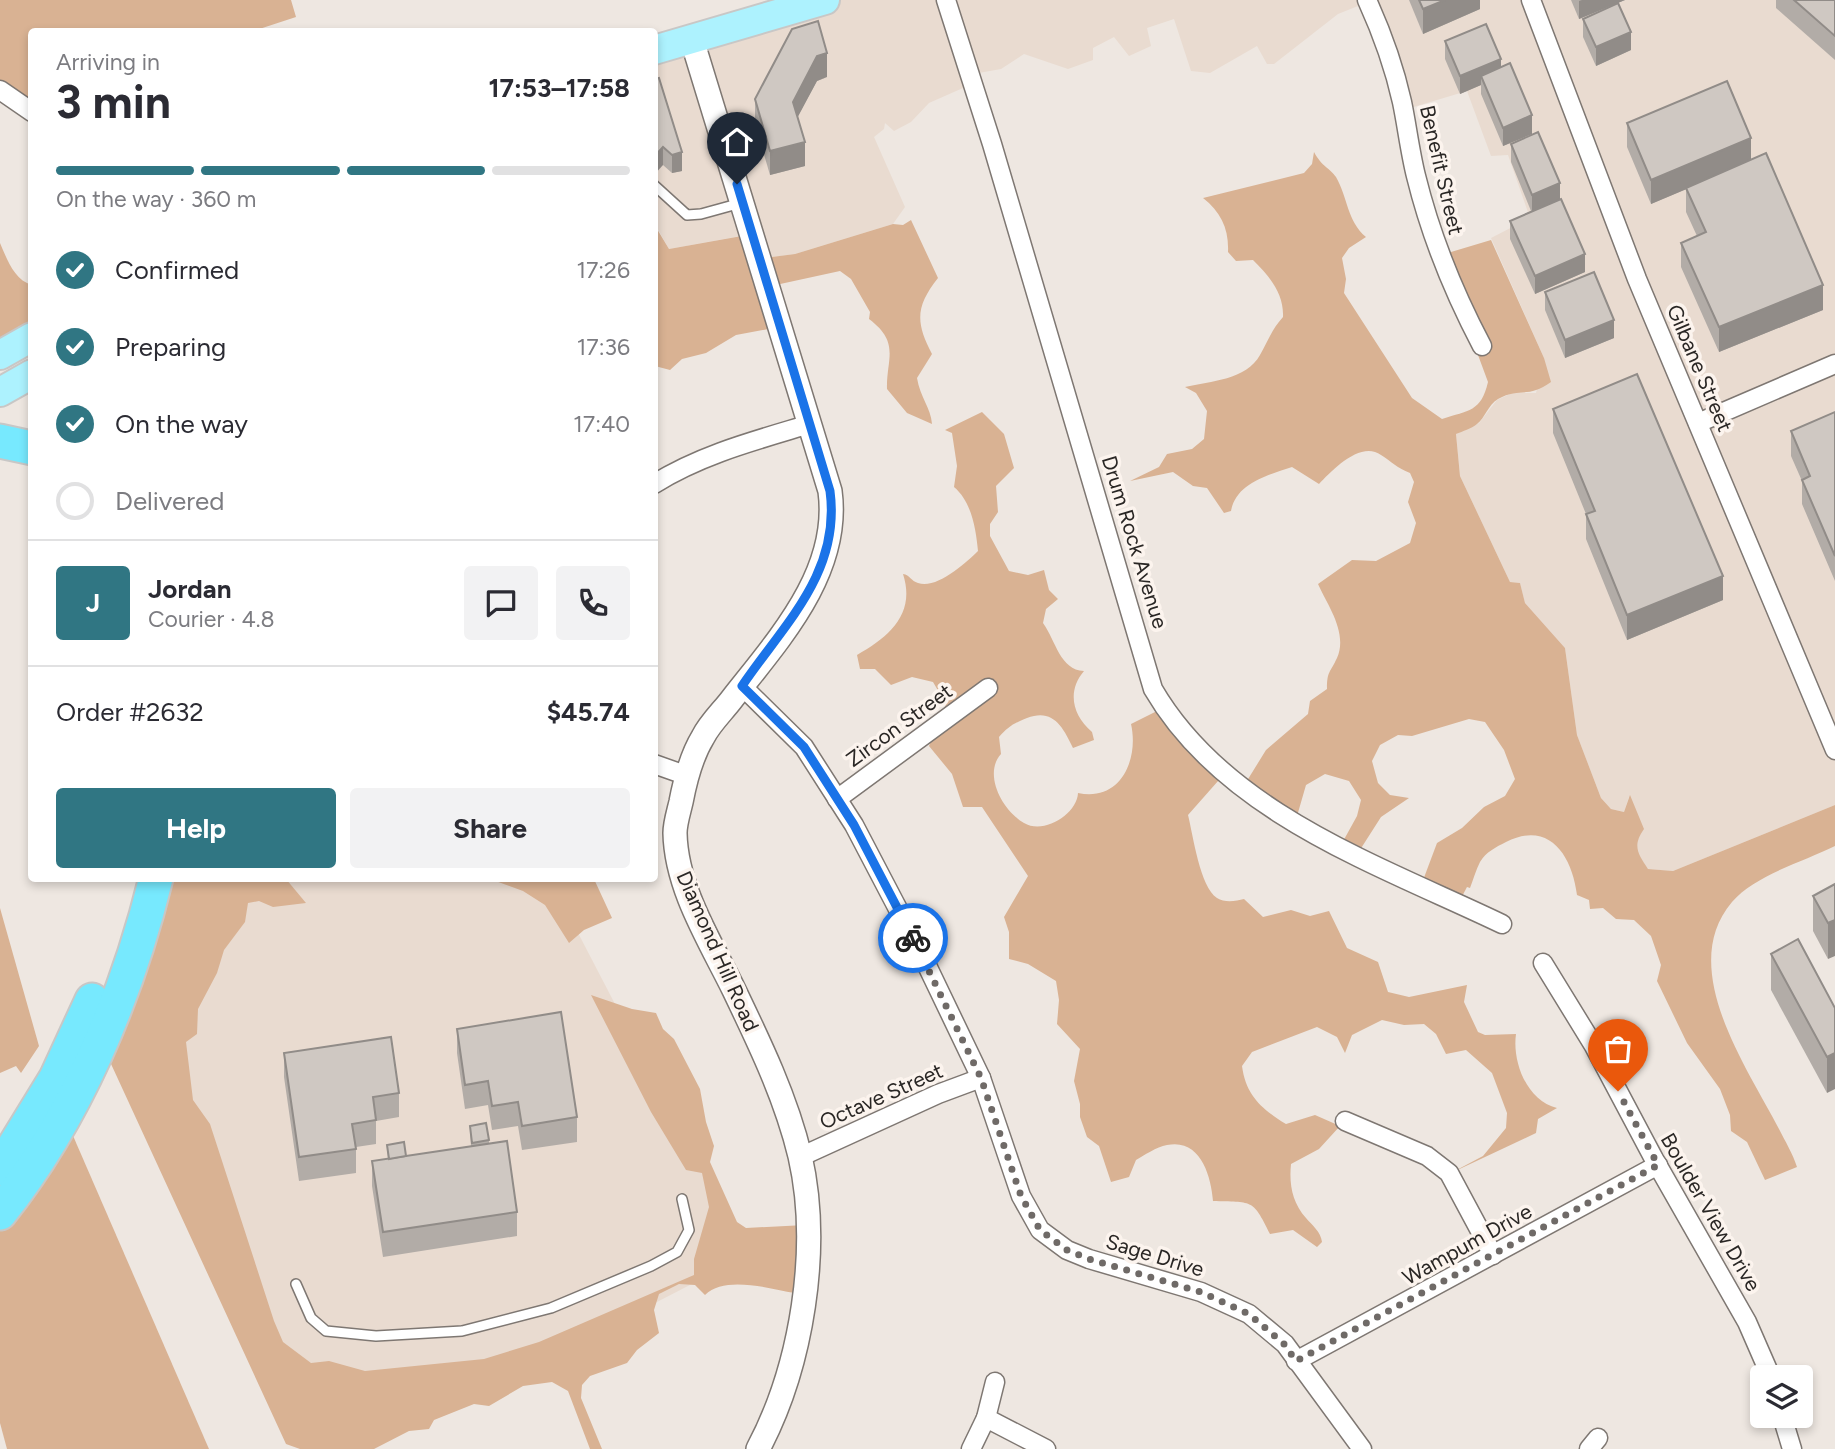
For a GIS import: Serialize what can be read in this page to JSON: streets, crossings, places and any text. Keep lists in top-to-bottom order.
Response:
{
  "streets": {
    "street": [
      "Benefit Street",
      "Gilbane Street",
      "Drum Rock Avenue",
      "Zircon Street",
      "Diamond Hill Road",
      "Octave Street",
      "Boulder View Drive",
      "Wampum Drive",
      "Sage Drive"
    ]
  },
  "crossings": [
    ["Zircon Street", "Sage Drive"],
    ["Diamond Hill Road", "Octave Street"],
    ["Diamond Hill Road", "Sage Drive"],
    ["Octave Street", "Sage Drive"],
    ["Boulder View Drive", "Wampum Drive"],
    ["Wampum Drive", "Sage Drive"]
  ],
  "page": {
    "heading": ["3 min", "Arriving in", "17:53–17:58"],
    "panel": [
      "Jordan",
      "Courier · 4.8",
      "Order #2632",
      "$45.74"
    ],
    "bar": "On the way · 360 m",
    "list": [
      ["Confirmed", "17:26"],
      ["Preparing", "17:36"],
      ["On the way", "17:40"],
      "Delivered"
    ],
    "round": "J",
    "buttons": ["Help", "Share"]
  }
}
